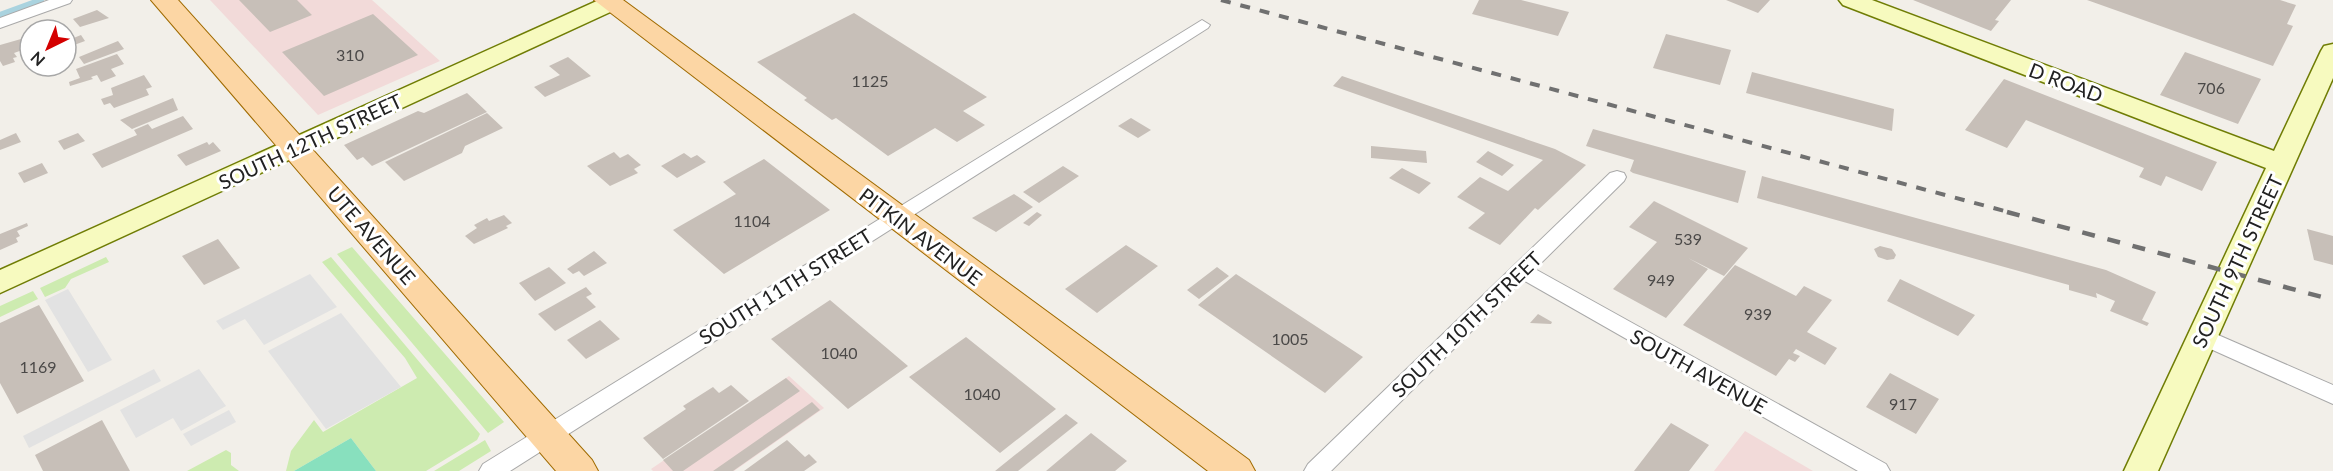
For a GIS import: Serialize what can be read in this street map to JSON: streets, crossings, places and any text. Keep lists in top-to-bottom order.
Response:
{
  "streets": {
    "main road": ["UTE AVENUE", "PITKIN AVENUE"],
    "street": [
      "D ROAD",
      "SOUTH 12TH STREET",
      "SOUTH 9TH STREET",
      "SOUTH 11TH STREET",
      "SOUTH 10TH STREET",
      "SOUTH AVENUE"
    ]
  },
  "crossings": [
    ["D ROAD", "SOUTH 9TH STREET"],
    ["SOUTH 12TH STREET", "UTE AVENUE"],
    ["SOUTH 12TH STREET", "PITKIN AVENUE"],
    ["UTE AVENUE", "SOUTH 11TH STREET"],
    ["PITKIN AVENUE", "SOUTH 11TH STREET"],
    ["SOUTH 10TH STREET", "SOUTH AVENUE"]
  ],
  "house_numbers": [
    "310",
    "1125",
    "706",
    "1104",
    "539",
    "949",
    "939",
    "1005",
    "1040",
    "1169",
    "1040",
    "917"
  ],
  "north": "bottom left"
}
